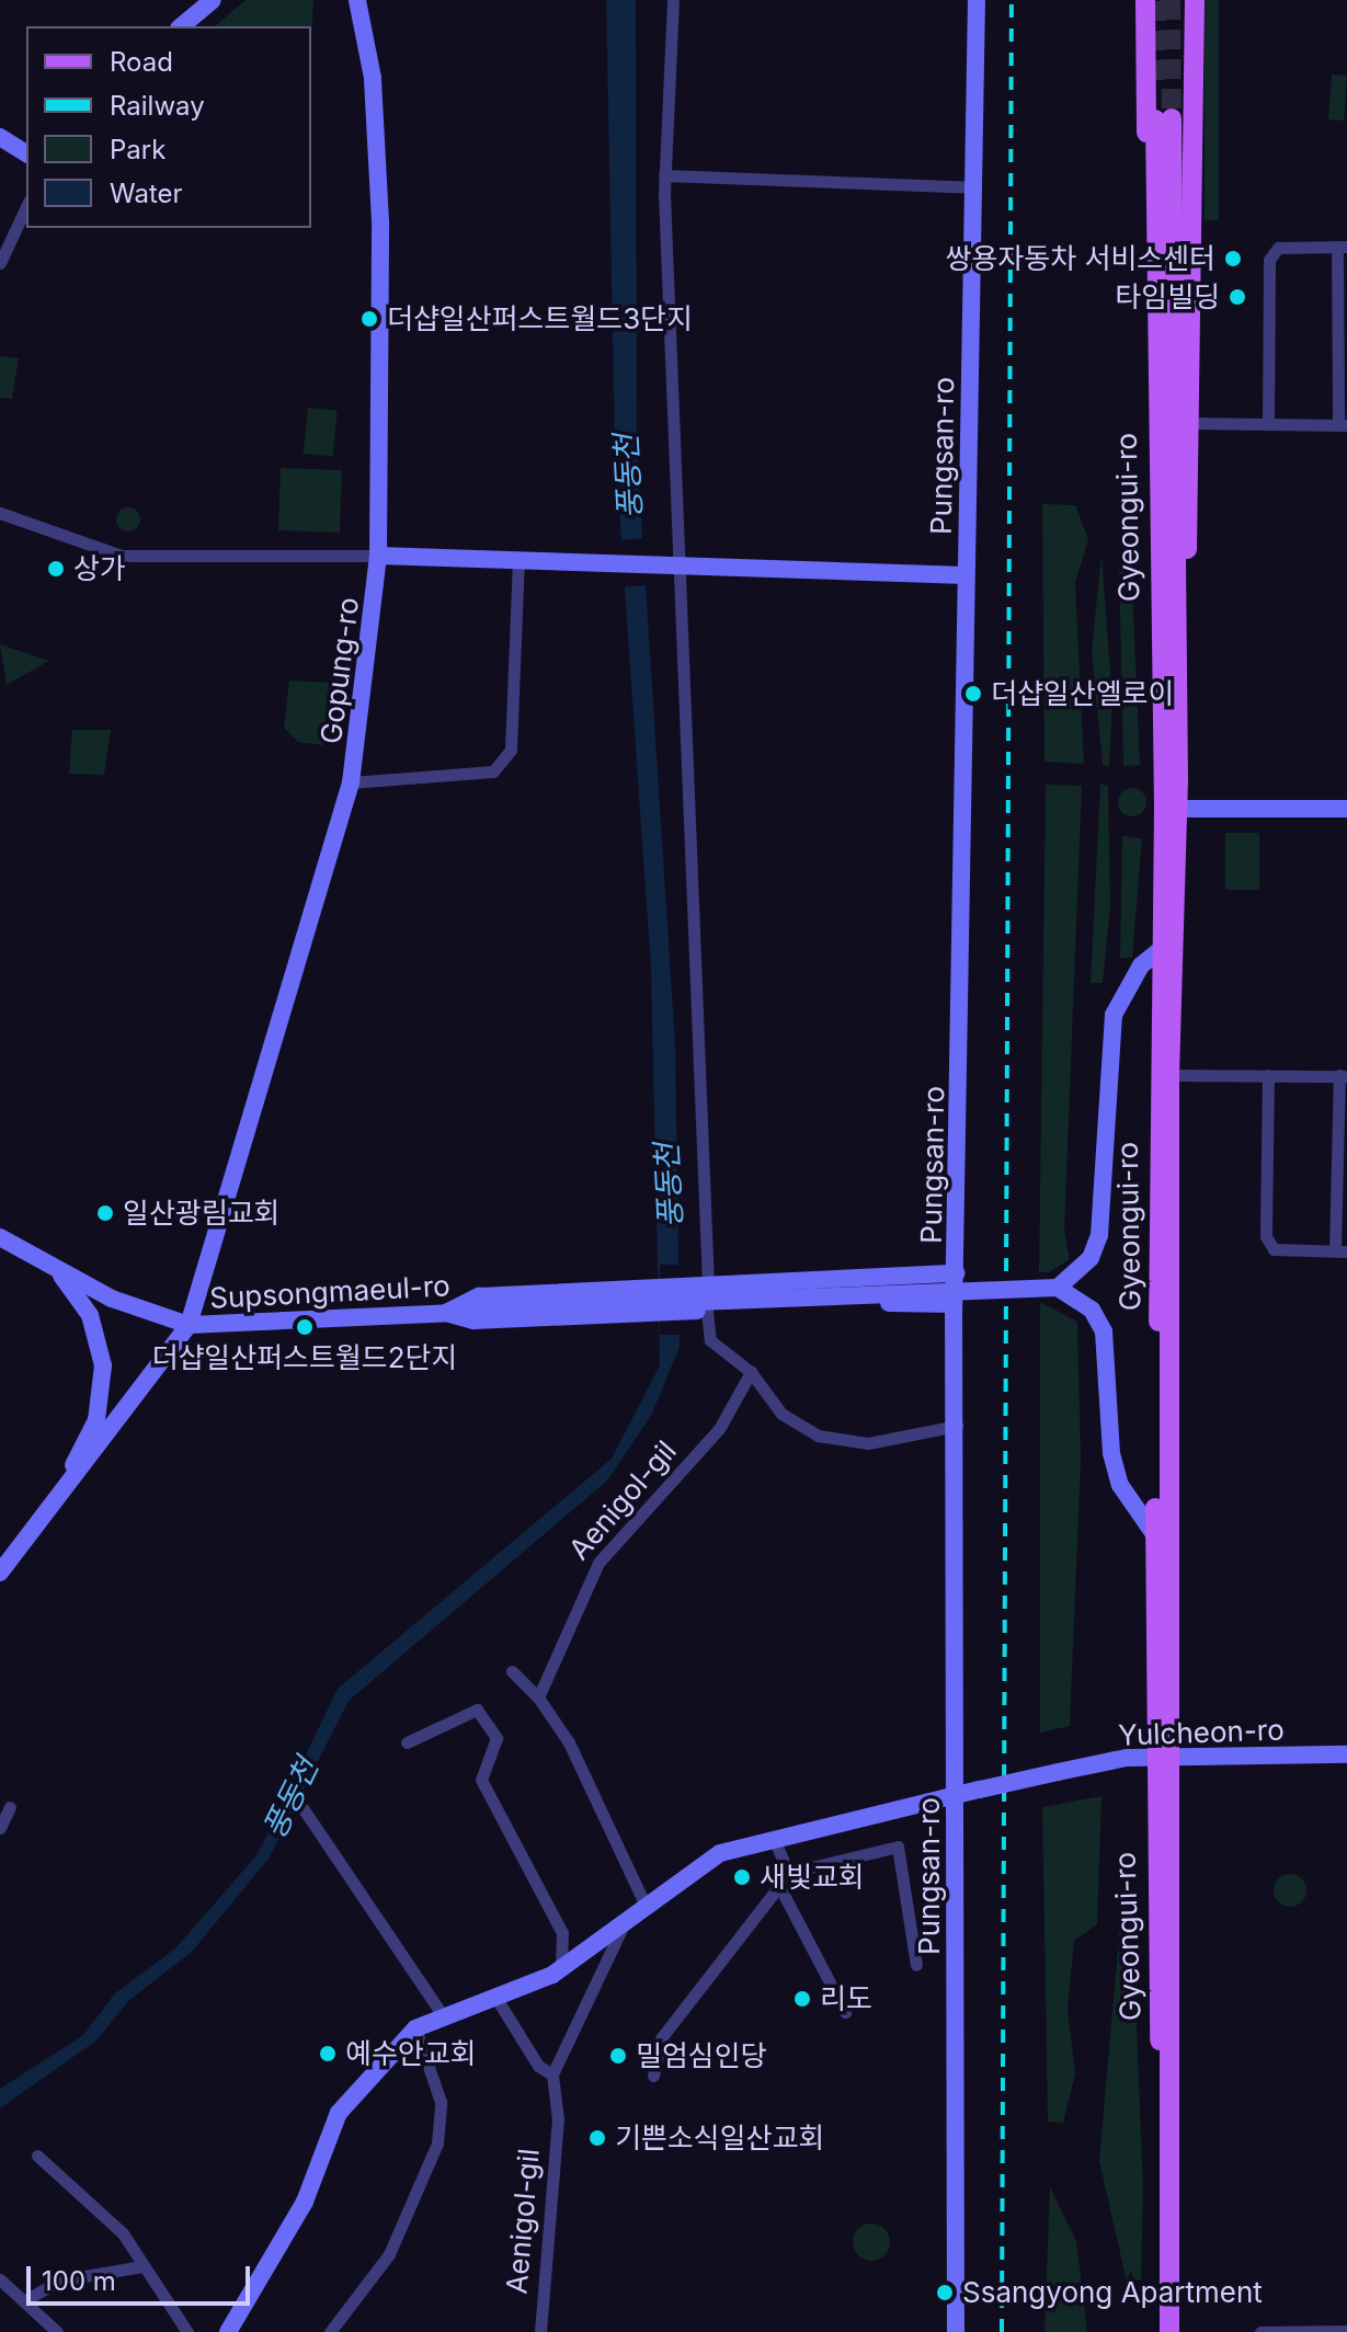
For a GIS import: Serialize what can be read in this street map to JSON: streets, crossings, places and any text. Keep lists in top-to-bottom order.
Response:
{
  "streets": {
    "main road": [
      "Pungsan-ro",
      "Gyeongui-ro",
      "Gopung-ro",
      "Supsongmaeul-ro",
      "Yulcheon-ro"
    ],
    "street": ["Aenigol-gil"]
  },
  "crossings": [
    ["Pungsan-ro", "Yulcheon-ro"],
    ["Gyeongui-ro", "Yulcheon-ro"],
    ["Gopung-ro", "Supsongmaeul-ro"]
  ],
  "water": ["풍동천"],
  "places": [
    "쌍용자동차 서비스센터",
    "타임빌딩",
    "더샵일산퍼스트월드3단지",
    "상가",
    "더샵일산엘로이",
    "일산광림교회",
    "더샵일산퍼스트월드2단지",
    "새빛교회",
    "리도",
    "예수안교회",
    "밀엄심인당",
    "기쁜소식일산교회",
    "Ssangyong Apartment"
  ],
  "legend": [
    "Road",
    "Railway",
    "Park",
    "Water"
  ],
  "scale_bar": "100 m"
}
